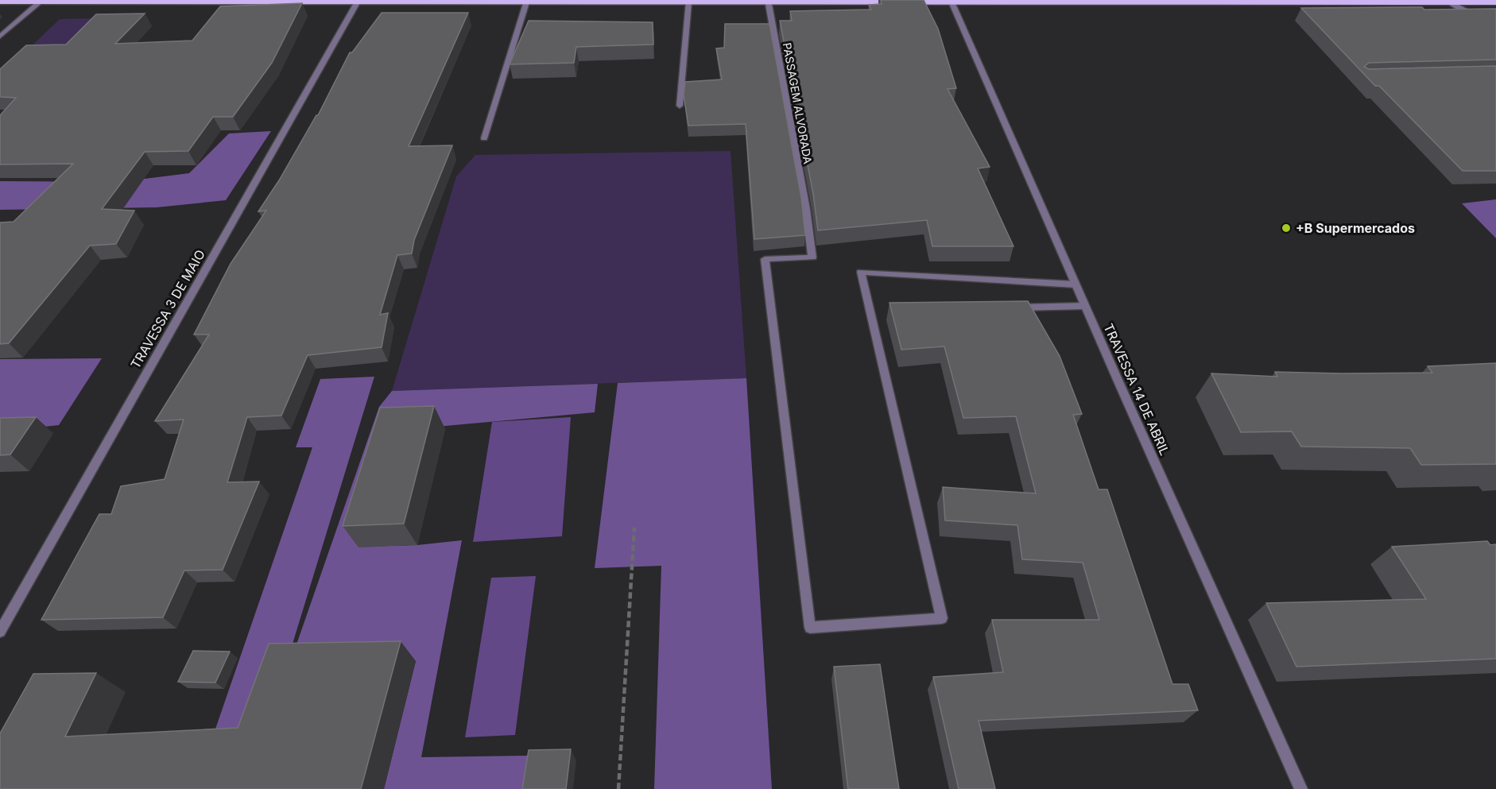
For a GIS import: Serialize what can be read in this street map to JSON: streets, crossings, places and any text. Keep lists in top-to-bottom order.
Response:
{
  "streets": {
    "street": ["PASSAGEM ALVORADA", "TRAVESSA 3 DE MAIO", "TRAVESSA 14 DE ABRIL"]
  },
  "crossings": [
    ["PASSAGEM ALVORADA", "TRAVESSA 14 DE ABRIL"]
  ],
  "places": ["+B Supermercados"]
}
